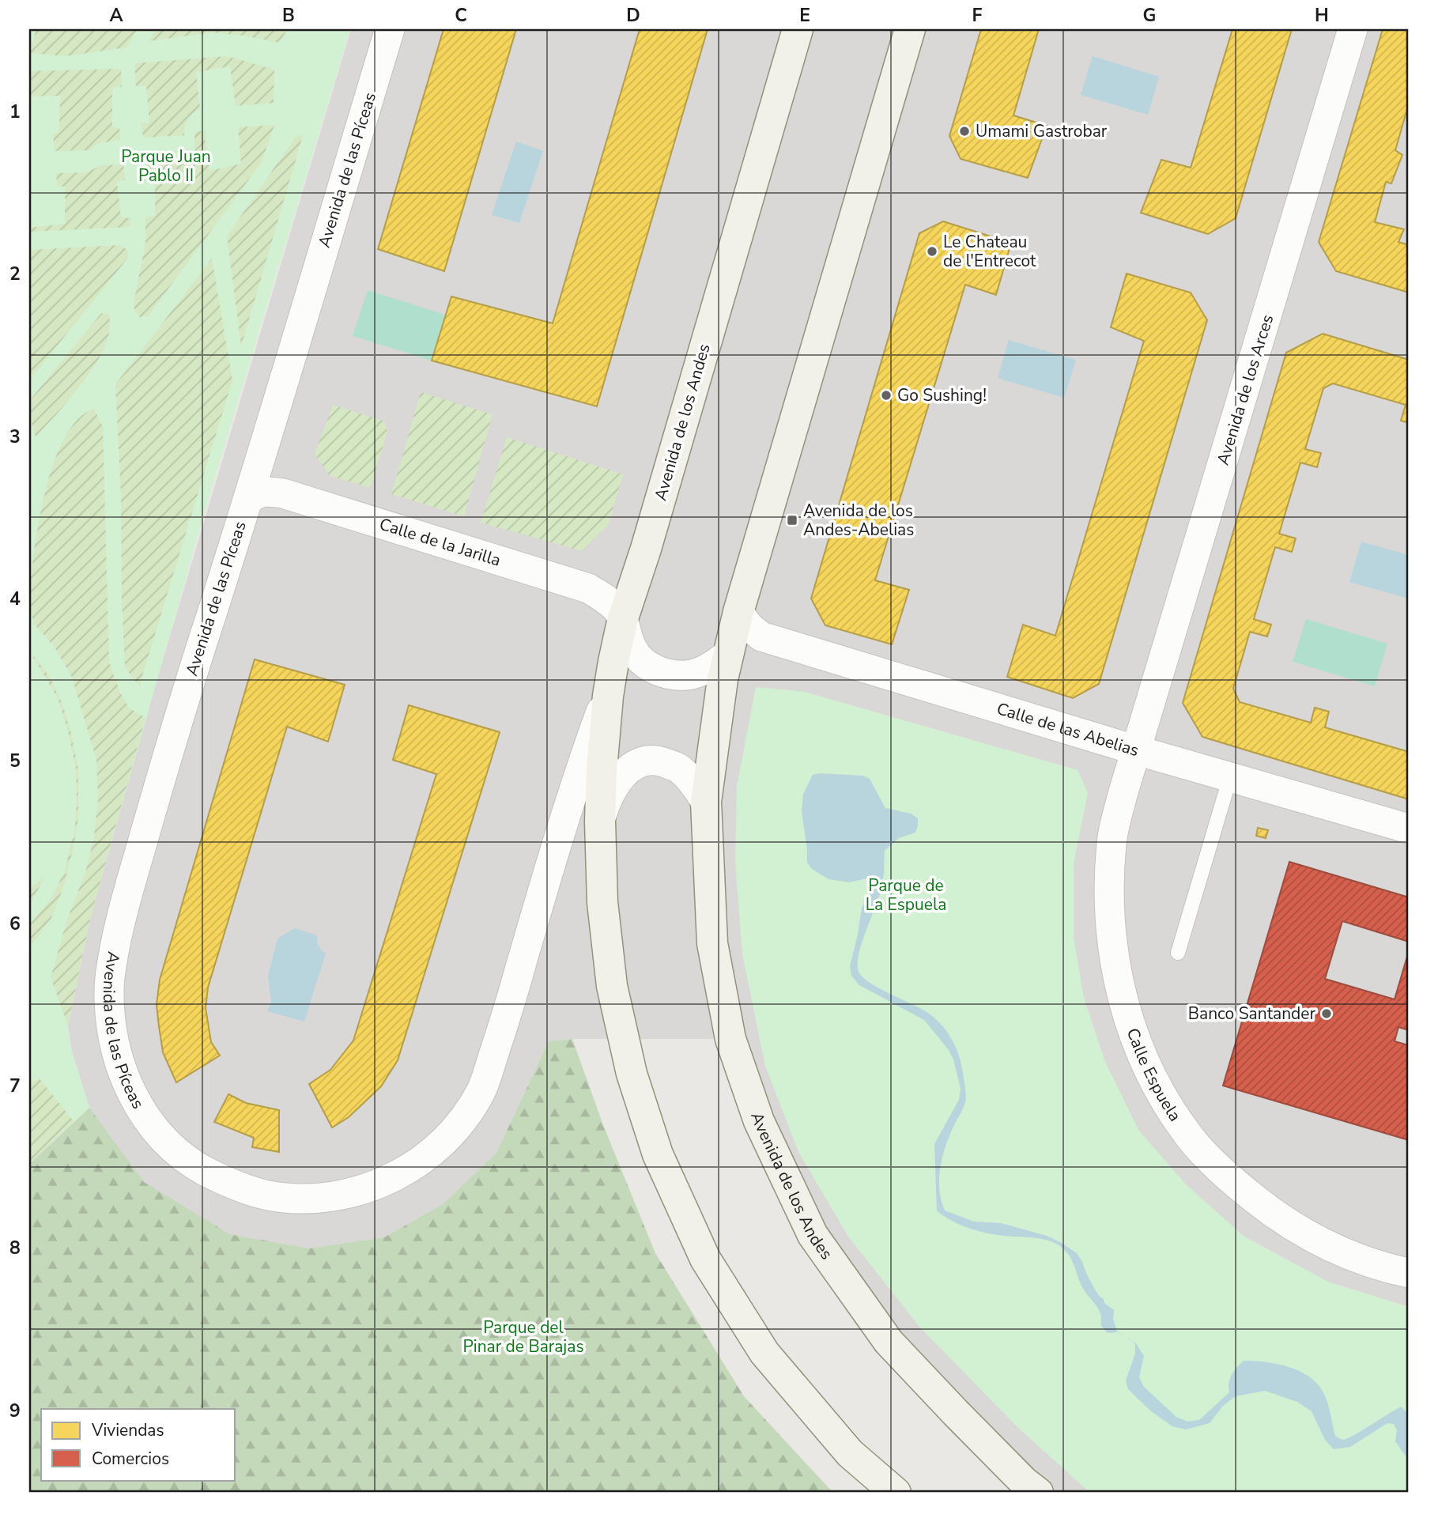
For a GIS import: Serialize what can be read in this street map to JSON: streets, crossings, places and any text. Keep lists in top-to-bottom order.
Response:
{
  "streets": {
    "main road": ["Avenida de los Andes"],
    "street": [
      "Avenida de las Píceas",
      "Avenida de los Arces",
      "Calle de la Jarilla",
      "Calle de las Abelias",
      "Calle Espuela"
    ]
  },
  "crossings": [
    ["Avenida de las Píceas", "Avenida de los Andes"],
    ["Avenida de las Píceas", "Calle de la Jarilla"],
    ["Avenida de los Arces", "Calle de las Abelias"],
    ["Avenida de los Arces", "Calle Espuela"],
    ["Avenida de los Andes", "Calle de la Jarilla"],
    ["Avenida de los Andes", "Calle de las Abelias"],
    ["Calle de las Abelias", "Calle Espuela"]
  ],
  "parks": ["Parque Juan Pablo II", "Parque de La Espuela", "Parque del Pinar de Barajas"],
  "places": {
    "other": [
      "Umami Gastrobar",
      "Le Chateau de l'Entrecot",
      "Go Sushing!",
      "Banco Santander"
    ],
    "transit": ["Avenida de los Andes-Abelias"]
  },
  "legend": ["Viviendas", "Comercios"],
  "grid": {
    "columns": [
      "A",
      "B",
      "C",
      "D",
      "E",
      "F",
      "G",
      "H"
    ],
    "rows": [
      "1",
      "2",
      "3",
      "4",
      "5",
      "6",
      "7",
      "8",
      "9"
    ]
  }
}
